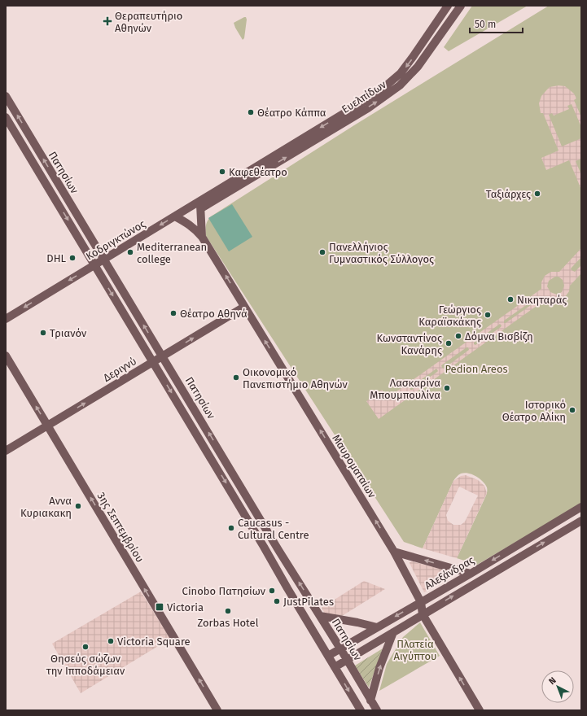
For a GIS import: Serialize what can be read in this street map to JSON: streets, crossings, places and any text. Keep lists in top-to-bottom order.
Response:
{
  "streets": {
    "main road": [
      "Ευελπίδων",
      "Πατησίων",
      "Κοδριγκτώνος",
      "Δεριγνύ",
      "Μαυροματαίων",
      "3ης Σεπτεμβρίου",
      "Αλεξάνδρας"
    ]
  },
  "crossings": [
    ["Ευελπίδων", "Κοδριγκτώνος"],
    ["Πατησίων", "Κοδριγκτώνος"],
    ["Πατησίων", "Δεριγνύ"],
    ["Πατησίων", "Αλεξάνδρας"],
    ["Κοδριγκτώνος", "Μαυροματαίων"],
    ["Δεριγνύ", "Μαυροματαίων"],
    ["Δεριγνύ", "3ης Σεπτεμβρίου"],
    ["Μαυροματαίων", "Αλεξάνδρας"]
  ],
  "one_way": [
    "Κοδριγκτώνος",
    "Δεριγνύ",
    "Μαυροματαίων",
    "3ης Σεπτεμβρίου"
  ],
  "parks": ["Pedion Areos", "Πλατεία Αιγύπτου"],
  "places": {
    "health": ["Θεραπευτήριο Αθηνών"],
    "other": [
      "Θέατρο Κάππα",
      "Καφεθέατρο",
      "Ταξιάρχες",
      "Mediterranean college",
      "Πανελλήνιος Γυμναστικός Σύλλογος",
      "DHL",
      "Νικηταράς",
      "Θέατρο Αθηνά",
      "Γεώργιος Καραϊσκάκης",
      "Τριανόν",
      "Δόμνα Βισβίζη",
      "Κωνσταντίνος Κανάρης",
      "Οικονομικό Πανεπιστήμιο Αθηνών",
      "Λασκαρίνα Μπουμπουλίνα",
      "Ιστορικό Θέατρο Αλίκη",
      "Αννα Κυριακακη",
      "Caucasus - Cultural Centre",
      "Cinobo Πατησίων",
      "JustPilates",
      "Zorbas Hotel",
      "Victoria Square",
      "Θησεύς σώζων την Ιπποδάμειαν"
    ],
    "transit": ["Victoria"]
  },
  "scale_bar": "50 m",
  "north": "top left"
}
